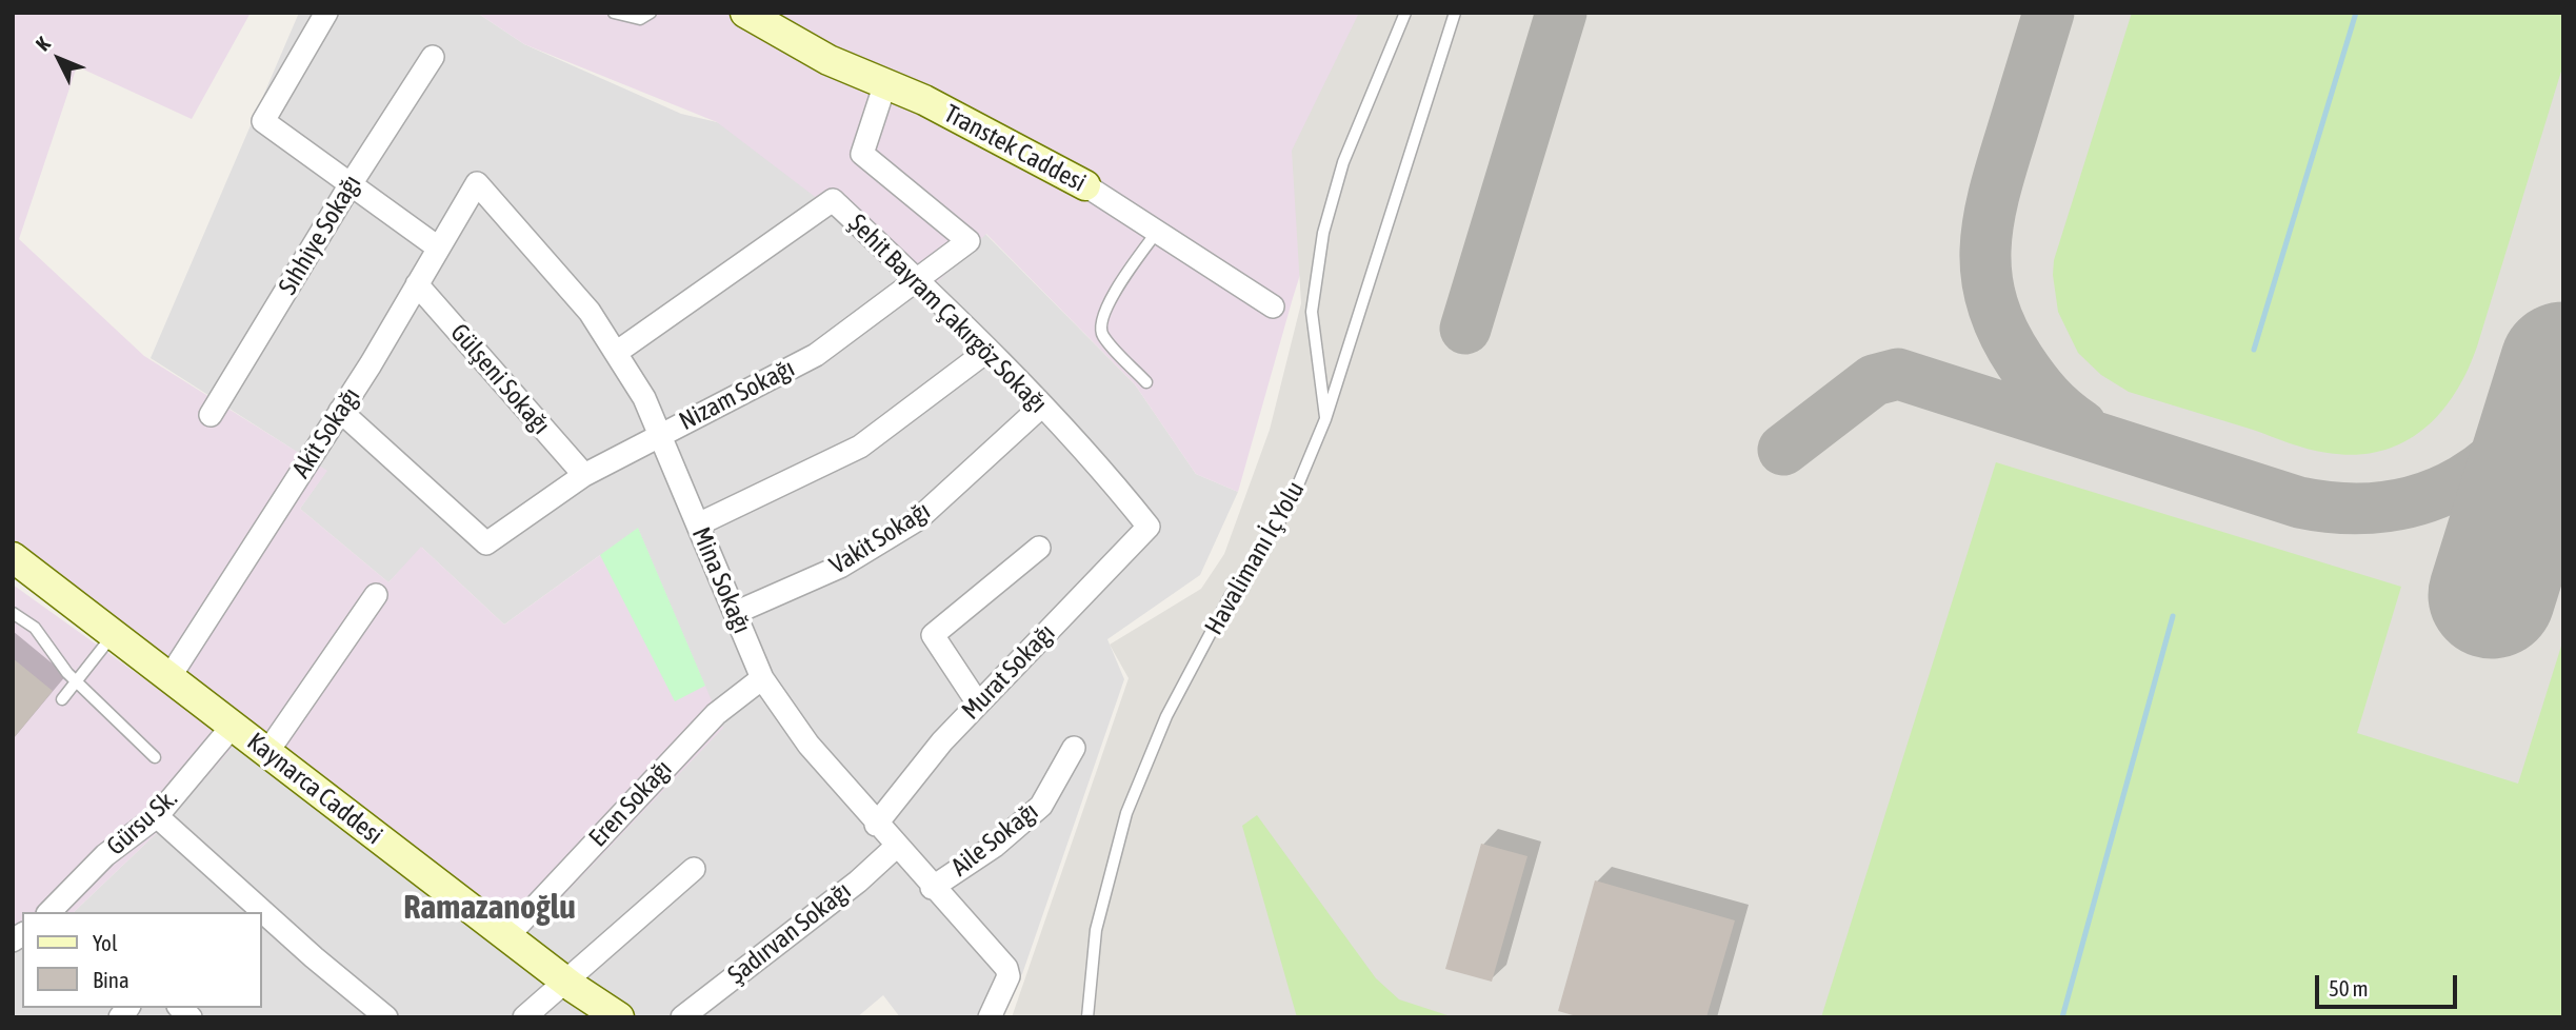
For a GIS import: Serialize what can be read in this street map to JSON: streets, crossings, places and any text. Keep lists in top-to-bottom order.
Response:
{
  "streets": {
    "main road": ["Transtek Caddesi", "Kaynarca Caddesi"],
    "street": [
      "Sıhhiye Sokağı",
      "Şehit Bayram Çakırgöz Sokağı",
      "Gülşeni Sokağı",
      "Nizam Sokağı",
      "Akit Sokağı",
      "Vakit Sokağı",
      "Mina Sokağı",
      "Murat Sokağı",
      "Eren Sokağı",
      "Gürsu Sk.",
      "Aile Sokağı",
      "Şadırvan Sokağı"
    ],
    "lane": ["Havalimanı İç Yolu"]
  },
  "crossings": [
    ["Transtek Caddesi", "Nizam Sokağı"],
    ["Şehit Bayram Çakırgöz Sokağı", "Nizam Sokağı"],
    ["Şehit Bayram Çakırgöz Sokağı", "Vakit Sokağı"],
    ["Şehit Bayram Çakırgöz Sokağı", "Mina Sokağı"],
    ["Şehit Bayram Çakırgöz Sokağı", "Murat Sokağı"],
    ["Gülşeni Sokağı", "Nizam Sokağı"],
    ["Gülşeni Sokağı", "Akit Sokağı"],
    ["Nizam Sokağı", "Akit Sokağı"],
    ["Nizam Sokağı", "Mina Sokağı"],
    ["Akit Sokağı", "Mina Sokağı"],
    ["Akit Sokağı", "Kaynarca Caddesi"],
    ["Vakit Sokağı", "Mina Sokağı"],
    ["Mina Sokağı", "Murat Sokağı"],
    ["Mina Sokağı", "Eren Sokağı"],
    ["Mina Sokağı", "Aile Sokağı"],
    ["Mina Sokağı", "Şadırvan Sokağı"],
    ["Kaynarca Caddesi", "Eren Sokağı"],
    ["Kaynarca Caddesi", "Gürsu Sk."]
  ],
  "districts": ["Ramazanoğlu"],
  "legend": ["Yol", "Bina"],
  "scale_bar": "50 m",
  "north": "top left"
}
